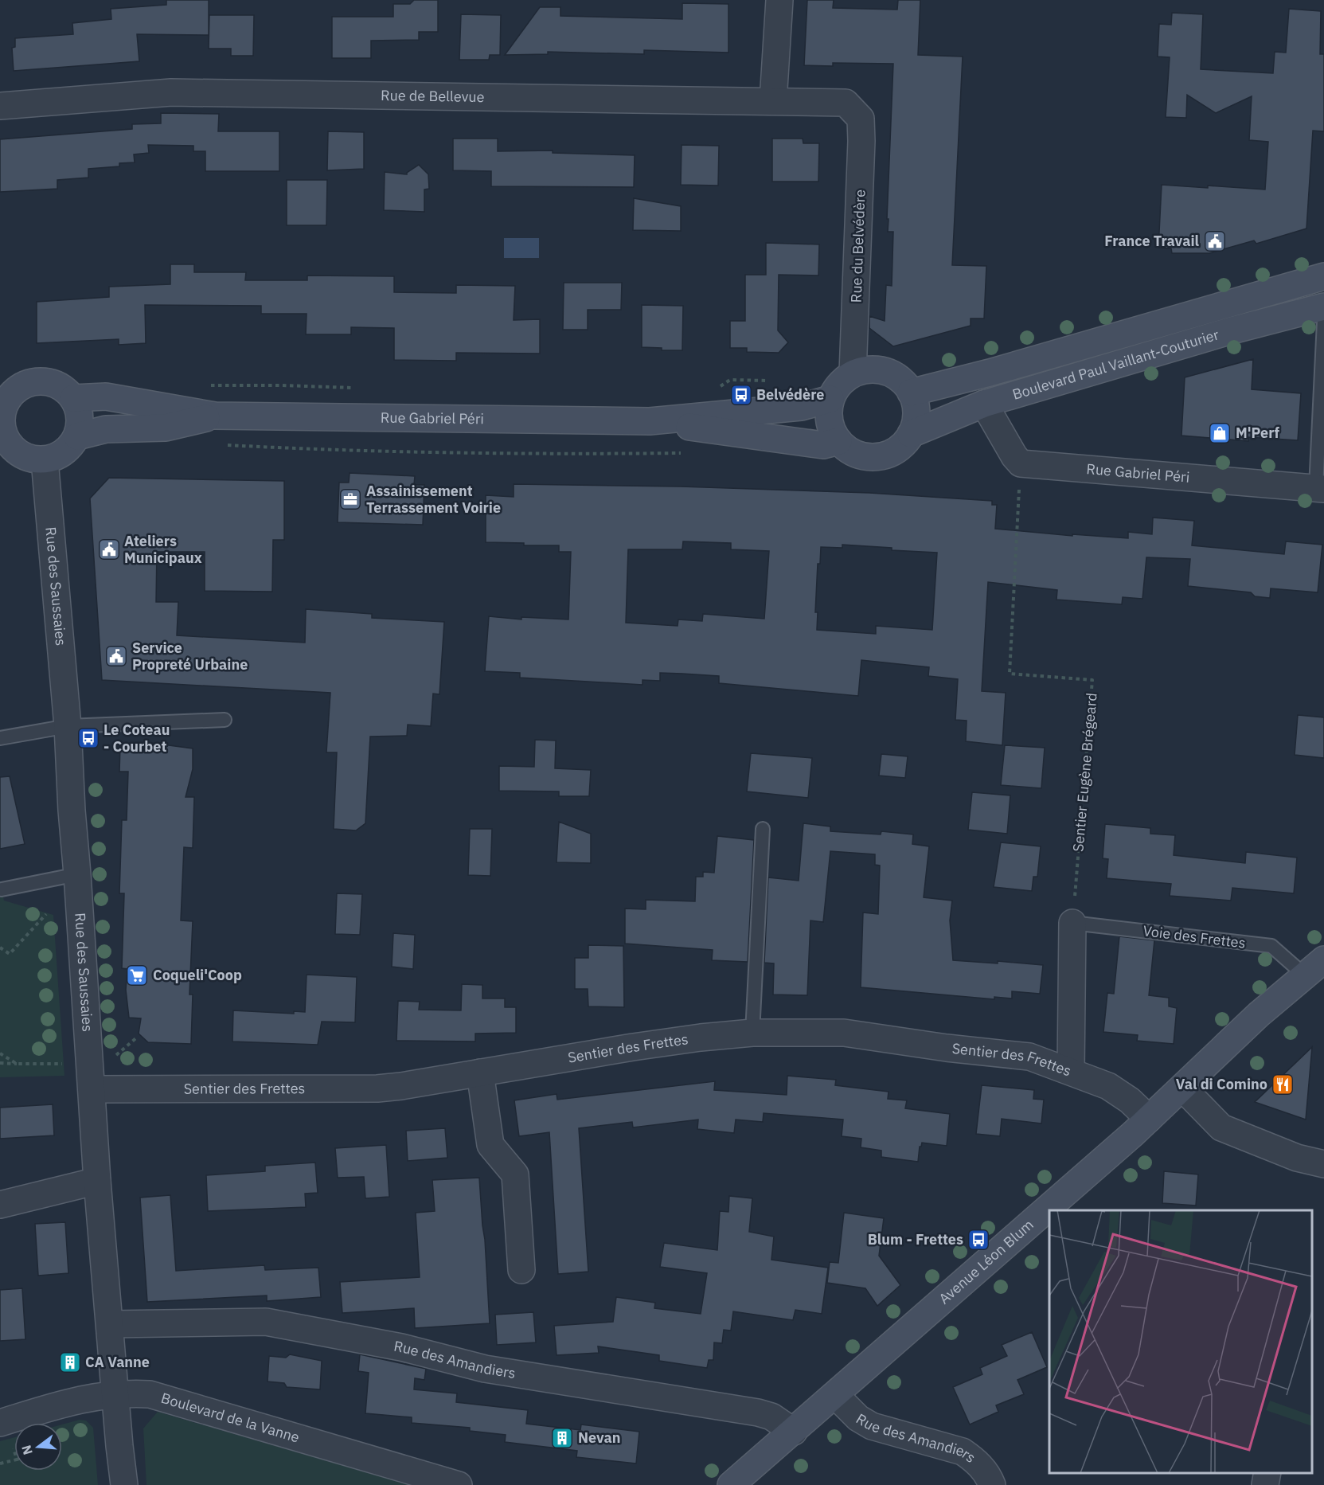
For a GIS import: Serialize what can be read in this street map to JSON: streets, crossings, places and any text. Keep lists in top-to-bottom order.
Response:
{
  "streets": {
    "main road": ["Boulevard Paul Vaillant-Couturier", "Rue Gabriel Péri", "Avenue Léon Blum"],
    "street": [
      "Rue de Bellevue",
      "Rue du Belvédère",
      "Rue des Saussaies",
      "Sentier des Frettes",
      "Rue des Amandiers",
      "Boulevard de la Vanne"
    ],
    "lane": ["Voie des Frettes"],
    "path": ["Sentier Eugène Brégeard"]
  },
  "crossings": [
    ["Rue de Bellevue", "Rue du Belvédère"],
    ["Rue du Belvédère", "Boulevard Paul Vaillant-Couturier"],
    ["Rue du Belvédère", "Rue Gabriel Péri"],
    ["Boulevard Paul Vaillant-Couturier", "Rue Gabriel Péri"],
    ["Rue Gabriel Péri", "Rue des Saussaies"],
    ["Rue Gabriel Péri", "Sentier Eugène Brégeard"],
    ["Rue des Saussaies", "Sentier des Frettes"],
    ["Rue des Saussaies", "Rue des Amandiers"],
    ["Rue des Saussaies", "Boulevard de la Vanne"],
    ["Sentier Eugène Brégeard", "Voie des Frettes"],
    ["Voie des Frettes", "Avenue Léon Blum"],
    ["Sentier des Frettes", "Avenue Léon Blum"],
    ["Avenue Léon Blum", "Rue des Amandiers"]
  ],
  "places": {
    "public building": ["France Travail", "Ateliers Municipaux", "Service Propreté Urbaine"],
    "bus stop": ["Belvédère", "Le Coteau - Courbet", "Blum - Frettes"],
    "shop": ["M'Perf"],
    "office": ["Assainissement Terrassement Voirie"],
    "supermarket": ["Coqueli'Coop"],
    "restaurant": ["Val di Comino"],
    "building": ["CA Vanne", "Nevan"]
  },
  "north": "left"
}
